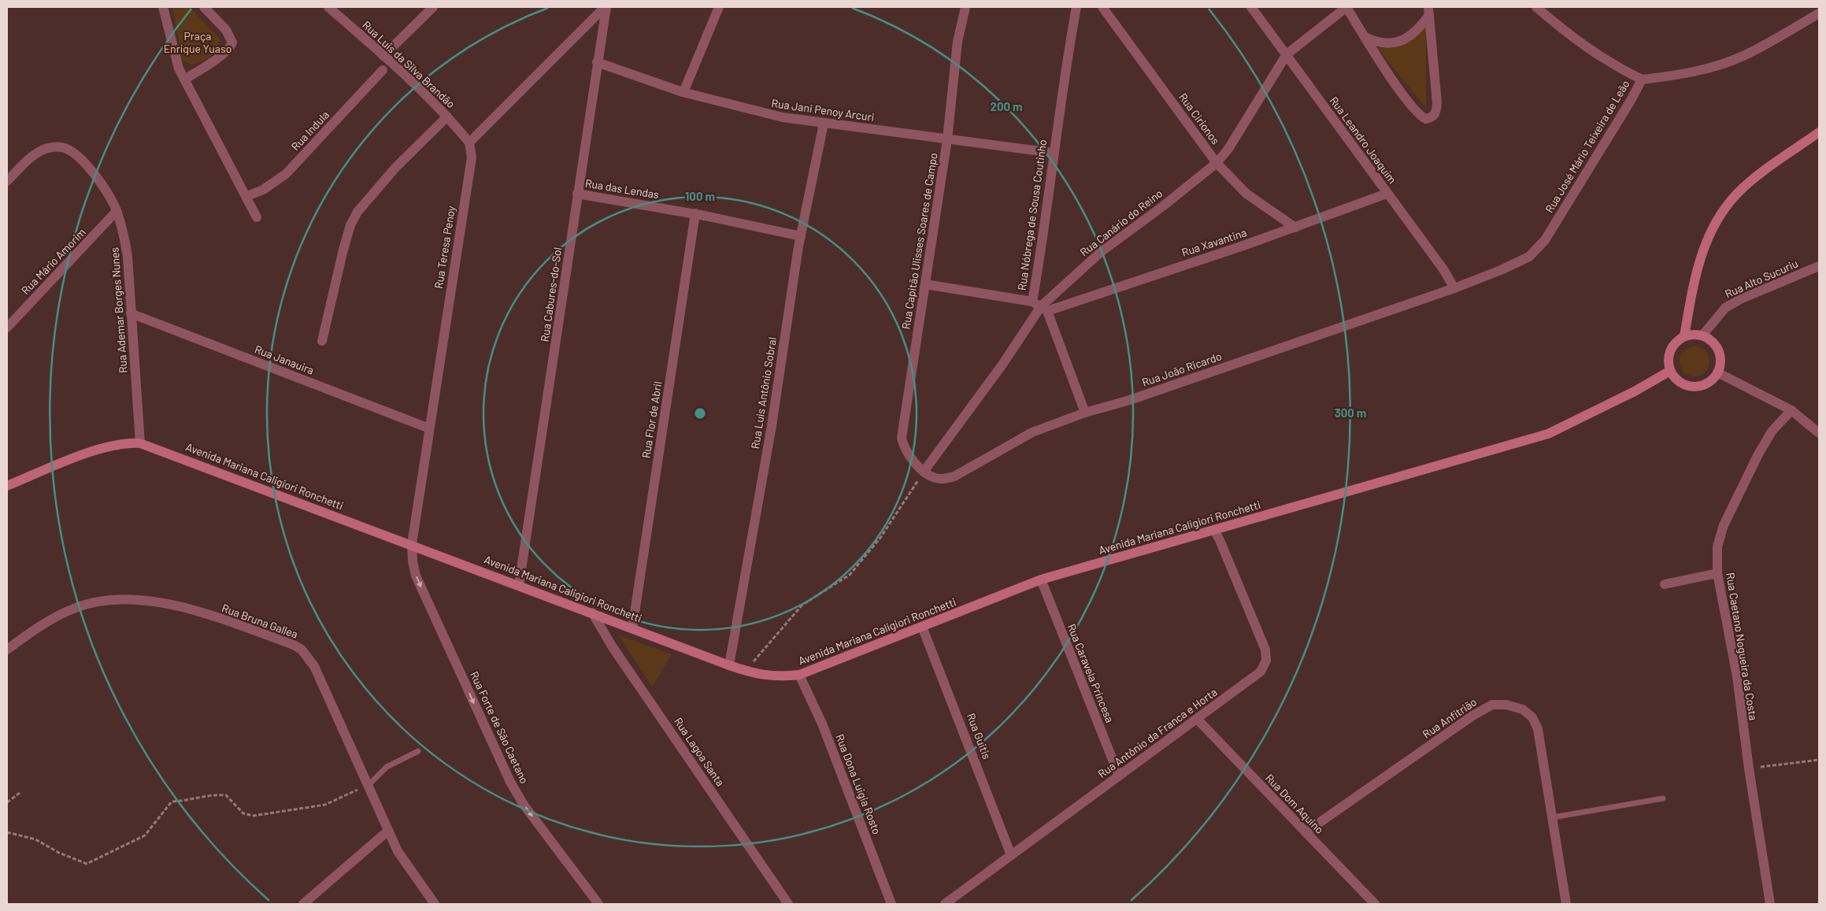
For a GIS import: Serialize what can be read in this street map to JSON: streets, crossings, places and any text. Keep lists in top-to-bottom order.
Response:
{
  "streets": {
    "street": [
      "Rua Luis da Silva Brandão",
      "Rua Jani Penoy Arcuri",
      "Rua Cirionos",
      "Rua Indula",
      "Rua Leandro Joaquim",
      "Rua José Mário Teixeira de Leão",
      "Rua das Lendas",
      "Rua Nóbrega de Sousa Coutinho",
      "Rua Canário do Reino",
      "Rua Capitão Ulisses Soares de Campo",
      "Rua Xavantina",
      "Rua Teresa Penoy",
      "Rua Mário Amorim",
      "Rua Alto Sucuriu",
      "Rua Cabures-do-Sol",
      "Rua Ademar Borges Nunes",
      "Rua Janauira",
      "Rua João Ricardo",
      "Rua Luis Antônio Sobral",
      "Rua Flor de Abril",
      "Avenida Mariana Caligiori Ronchetti",
      "Rua Bruna Gallea",
      "Rua Caetano Nogueira da Costa",
      "Rua Caravela Princesa",
      "Rua Anfitrião",
      "Rua Forte de São Caetano",
      "Rua Antônio da Franca e Horta",
      "Rua Guitis",
      "Rua Lagoa Santa",
      "Rua Dona Luigia Rosto",
      "Rua Dom Aquino"
    ]
  },
  "crossings": [
    ["Rua Luis da Silva Brandão", "Rua Teresa Penoy"],
    ["Rua Jani Penoy Arcuri", "Rua Nóbrega de Sousa Coutinho"],
    ["Rua Jani Penoy Arcuri", "Rua Capitão Ulisses Soares de Campo"],
    ["Rua Jani Penoy Arcuri", "Rua Cabures-do-Sol"],
    ["Rua Jani Penoy Arcuri", "Rua Luis Antônio Sobral"],
    ["Rua Cirionos", "Rua Canário do Reino"],
    ["Rua Cirionos", "Rua Xavantina"],
    ["Rua Leandro Joaquim", "Rua José Mário Teixeira de Leão"],
    ["Rua Leandro Joaquim", "Rua Canário do Reino"],
    ["Rua Leandro Joaquim", "Rua Xavantina"],
    ["Rua Leandro Joaquim", "Rua João Ricardo"],
    ["Rua José Mário Teixeira de Leão", "Rua João Ricardo"],
    ["Rua das Lendas", "Rua Cabures-do-Sol"],
    ["Rua das Lendas", "Rua Luis Antônio Sobral"],
    ["Rua das Lendas", "Rua Flor de Abril"],
    ["Rua Nóbrega de Sousa Coutinho", "Rua Canário do Reino"],
    ["Rua Nóbrega de Sousa Coutinho", "Rua Xavantina"],
    ["Rua Canário do Reino", "Rua Capitão Ulisses Soares de Campo"],
    ["Rua Canário do Reino", "Rua Xavantina"],
    ["Rua Canário do Reino", "Rua João Ricardo"],
    ["Rua Capitão Ulisses Soares de Campo", "Rua João Ricardo"],
    ["Rua Teresa Penoy", "Rua Janauira"],
    ["Rua Teresa Penoy", "Avenida Mariana Caligiori Ronchetti"],
    ["Rua Teresa Penoy", "Rua Forte de São Caetano"],
    ["Rua Mário Amorim", "Rua Ademar Borges Nunes"],
    ["Rua Alto Sucuriu", "Avenida Mariana Caligiori Ronchetti"],
    ["Rua Cabures-do-Sol", "Avenida Mariana Caligiori Ronchetti"],
    ["Rua Ademar Borges Nunes", "Rua Janauira"],
    ["Rua Ademar Borges Nunes", "Avenida Mariana Caligiori Ronchetti"],
    ["Rua Luis Antônio Sobral", "Avenida Mariana Caligiori Ronchetti"],
    ["Rua Flor de Abril", "Avenida Mariana Caligiori Ronchetti"],
    ["Avenida Mariana Caligiori Ronchetti", "Rua Caravela Princesa"],
    ["Avenida Mariana Caligiori Ronchetti", "Rua Forte de São Caetano"],
    ["Avenida Mariana Caligiori Ronchetti", "Rua Antônio da Franca e Horta"],
    ["Avenida Mariana Caligiori Ronchetti", "Rua Guitis"],
    ["Avenida Mariana Caligiori Ronchetti", "Rua Lagoa Santa"],
    ["Avenida Mariana Caligiori Ronchetti", "Rua Dona Luigia Rosto"],
    ["Rua Caravela Princesa", "Rua Antônio da Franca e Horta"],
    ["Rua Anfitrião", "Rua Dom Aquino"],
    ["Rua Antônio da Franca e Horta", "Rua Guitis"],
    ["Rua Antônio da Franca e Horta", "Rua Dom Aquino"]
  ],
  "one_way": ["Rua Forte de São Caetano"],
  "parks": ["Praça Enrique Yuaso"],
  "rings": ["200 m", "100 m", "300 m"]
}
